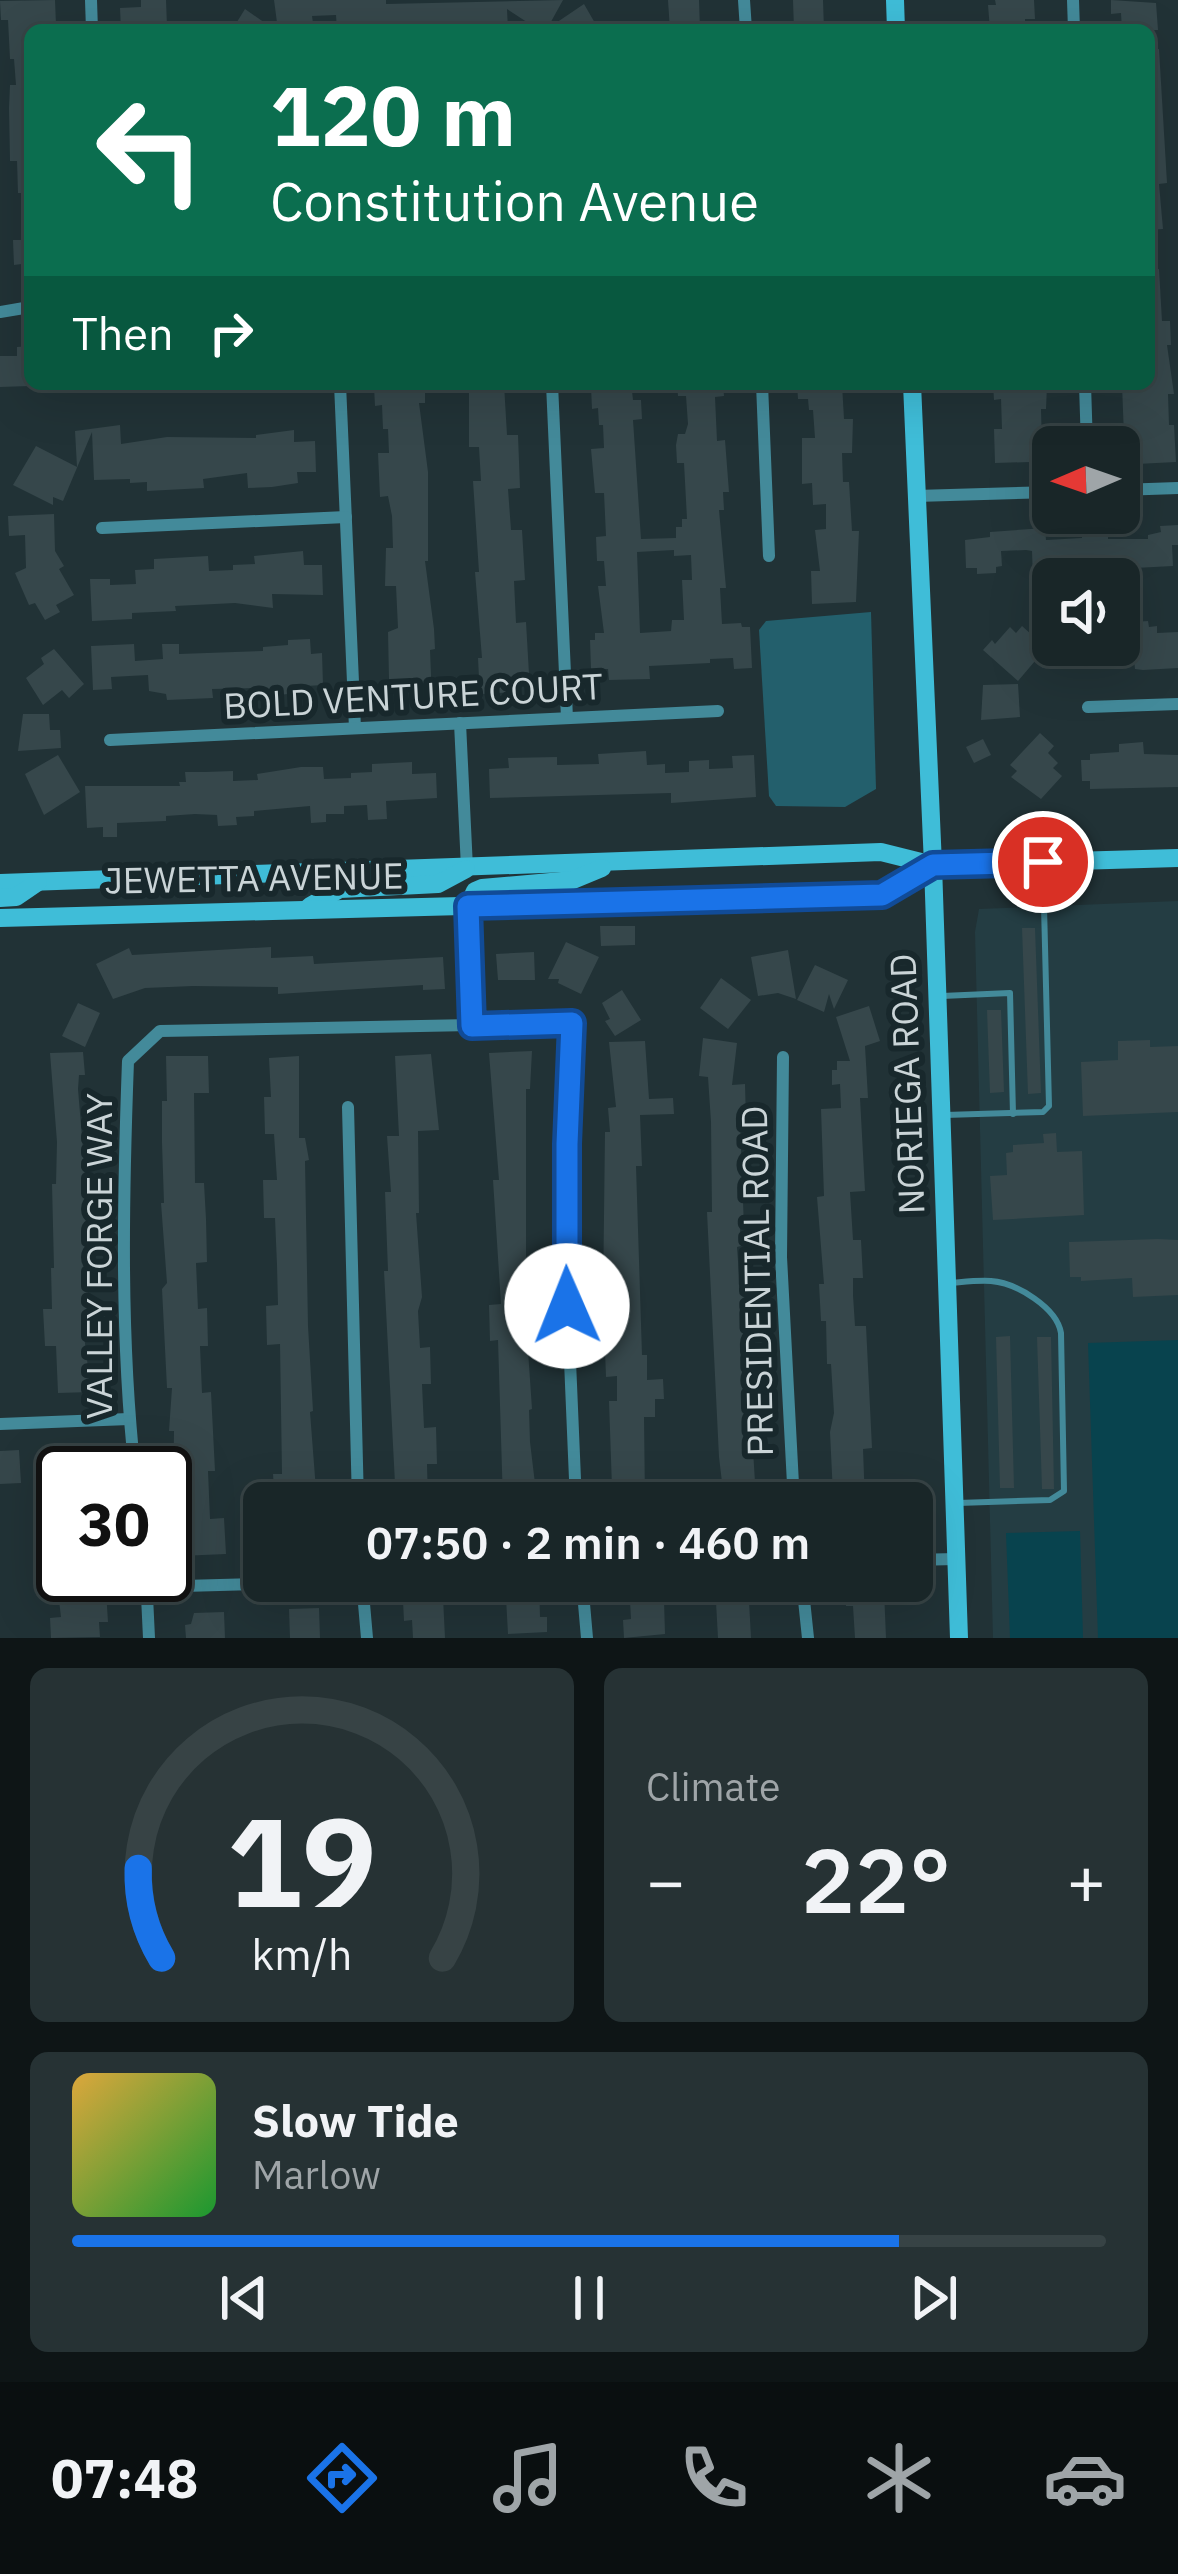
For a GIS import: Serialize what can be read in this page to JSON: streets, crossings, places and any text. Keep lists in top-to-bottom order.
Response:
{
  "streets": {
    "street": [
      "BOLD VENTURE COURT",
      "JEWETTA AVENUE",
      "NORIEGA ROAD",
      "VALLEY FORGE WAY",
      "PRESIDENTIAL ROAD"
    ]
  },
  "crossings": [
    ["JEWETTA AVENUE", "NORIEGA ROAD"]
  ],
  "north": "left",
  "page": {
    "turn": ["120 m", "Constitution Avenue"],
    "then": "Then",
    "limit": "30",
    "trip": "07:50 · 2 min · 460 m",
    "tile": "Climate",
    "heat": ["−", "22°", "+"],
    "song": ["Slow Tide", "Marlow"],
    "tabs": "07:48",
    "gauge": ["19", "km/h"]
  }
}
